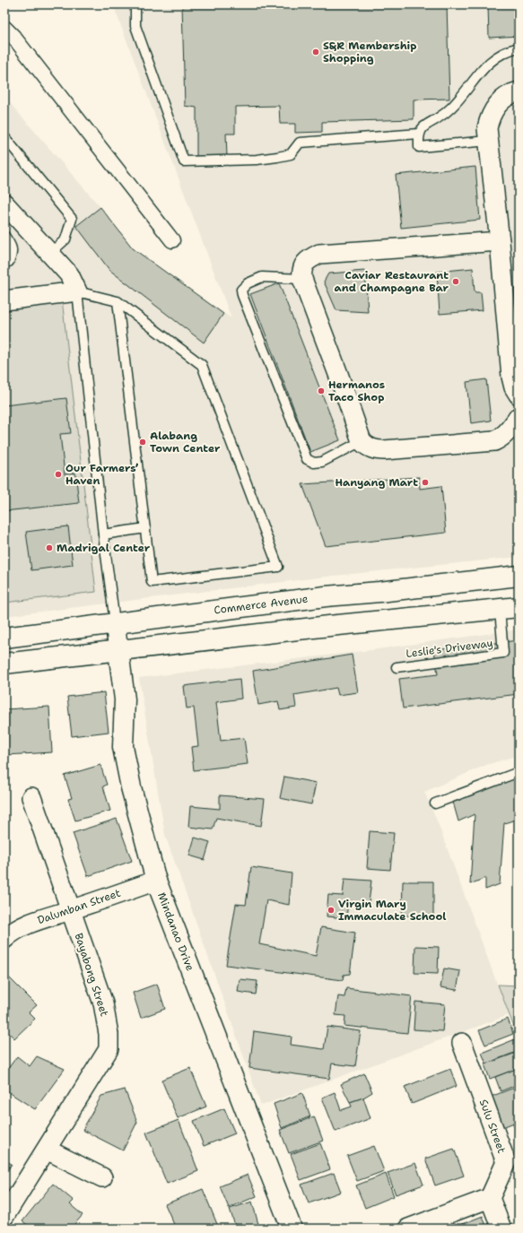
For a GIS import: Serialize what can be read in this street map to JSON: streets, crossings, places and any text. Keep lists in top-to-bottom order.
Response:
{
  "streets": {
    "main road": ["Commerce Avenue", "Mindanao Drive"],
    "street": ["Dalumban Street", "Bayabong Street", "Sulu Street"],
    "lane": ["Leslie's Driveway"]
  },
  "crossings": [
    ["Commerce Avenue", "Mindanao Drive"],
    ["Dalumban Street", "Mindanao Drive"],
    ["Dalumban Street", "Bayabong Street"]
  ],
  "places": [
    "S&R Membership Shopping",
    "Caviar Restaurant and Champagne Bar",
    "Hermanos Taco Shop",
    "Alabang Town Center",
    "Our Farmers’ Haven",
    "Hanyang Mart",
    "Madrigal Center",
    "Virgin Mary Immaculate School"
  ]
}
